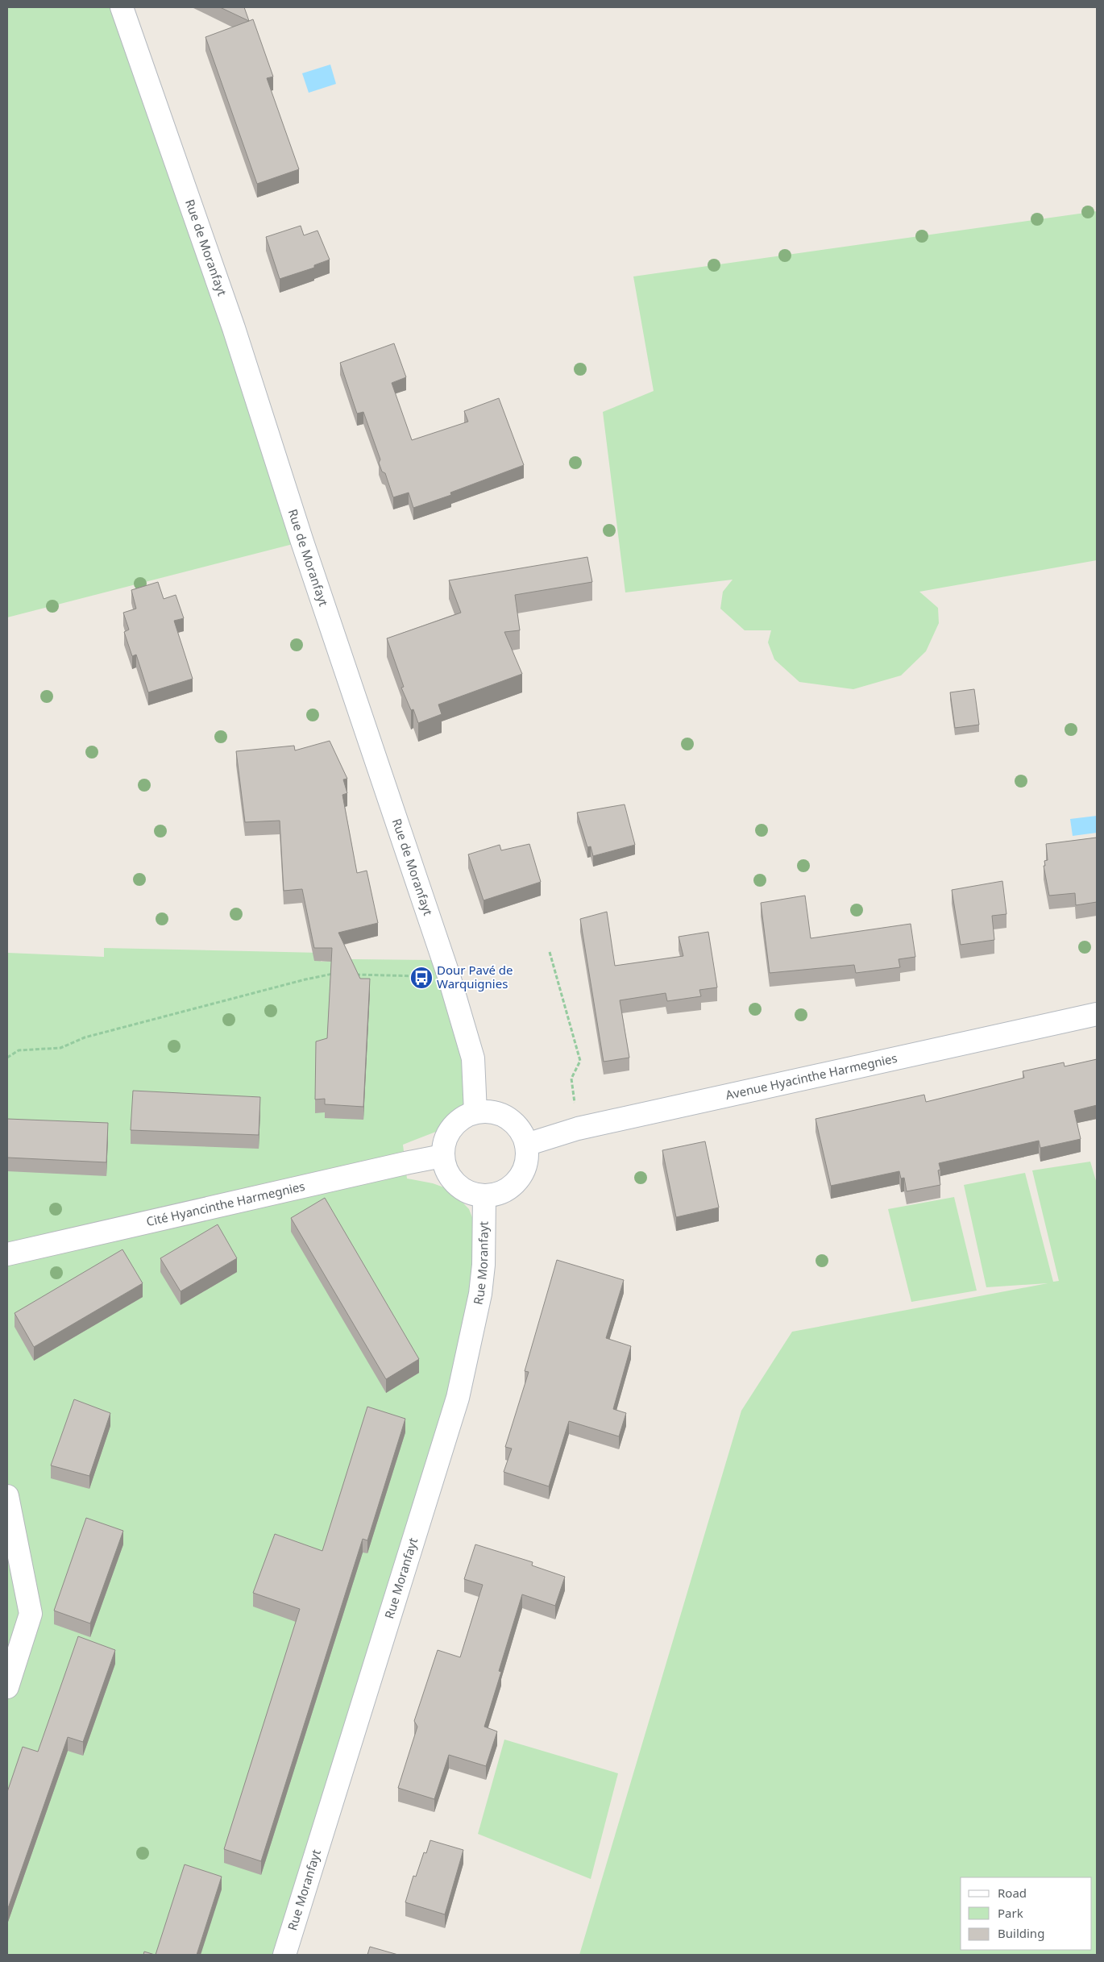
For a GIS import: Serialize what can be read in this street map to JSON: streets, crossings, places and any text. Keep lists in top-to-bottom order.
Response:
{
  "streets": {
    "main road": [
      "Rue de Moranfayt",
      "Avenue Hyacinthe Harmegnies",
      "Cité Hyancinthe Harmegnies",
      "Rue Moranfayt"
    ]
  },
  "crossings": [
    ["Rue de Moranfayt", "Avenue Hyacinthe Harmegnies"],
    ["Rue de Moranfayt", "Cité Hyancinthe Harmegnies"],
    ["Rue de Moranfayt", "Rue Moranfayt"],
    ["Avenue Hyacinthe Harmegnies", "Cité Hyancinthe Harmegnies"],
    ["Avenue Hyacinthe Harmegnies", "Rue Moranfayt"],
    ["Cité Hyancinthe Harmegnies", "Rue Moranfayt"]
  ],
  "places": {
    "bus stop": ["Dour Pavé de Warquignies"]
  },
  "legend": ["Road", "Park", "Building"]
}
